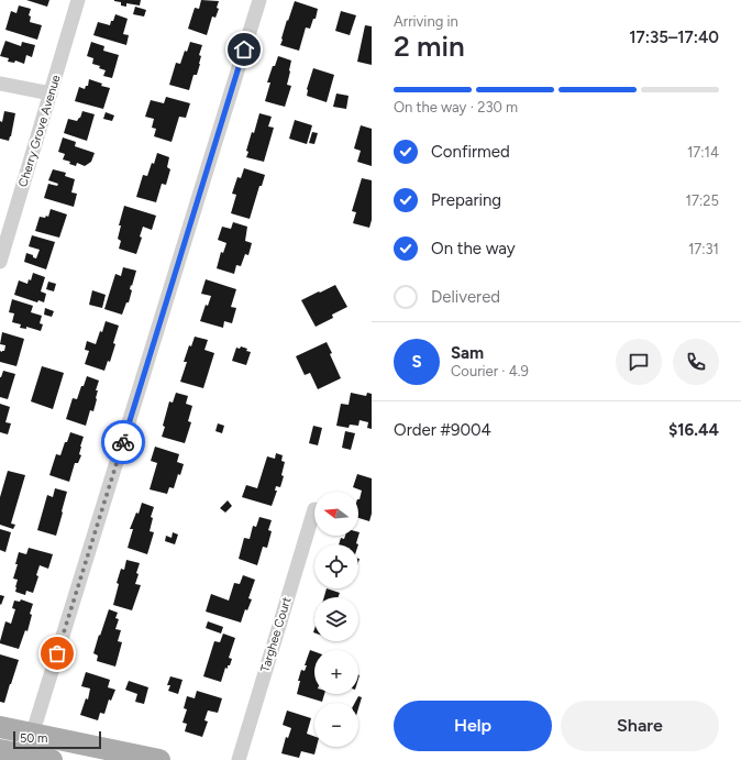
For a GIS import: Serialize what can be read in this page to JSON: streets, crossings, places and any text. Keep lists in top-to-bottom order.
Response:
{
  "streets": {
    "street": ["Cherry Grove Avenue", "Targhee Court"]
  },
  "scale_bar": "50 m",
  "north": "left",
  "page": {
    "heading": ["2 min", "Arriving in", "17:35–17:40"],
    "panel": [
      "Sam",
      "Courier · 4.9",
      "Order #9004",
      "$16.44"
    ],
    "bar": "On the way · 230 m",
    "list": [
      ["Confirmed", "17:14"],
      ["Preparing", "17:25"],
      ["On the way", "17:31"],
      "Delivered"
    ],
    "round": "S",
    "map_buttons": ["+", "−"],
    "buttons": ["Help", "Share"],
    "scale": "50 m"
  }
}
